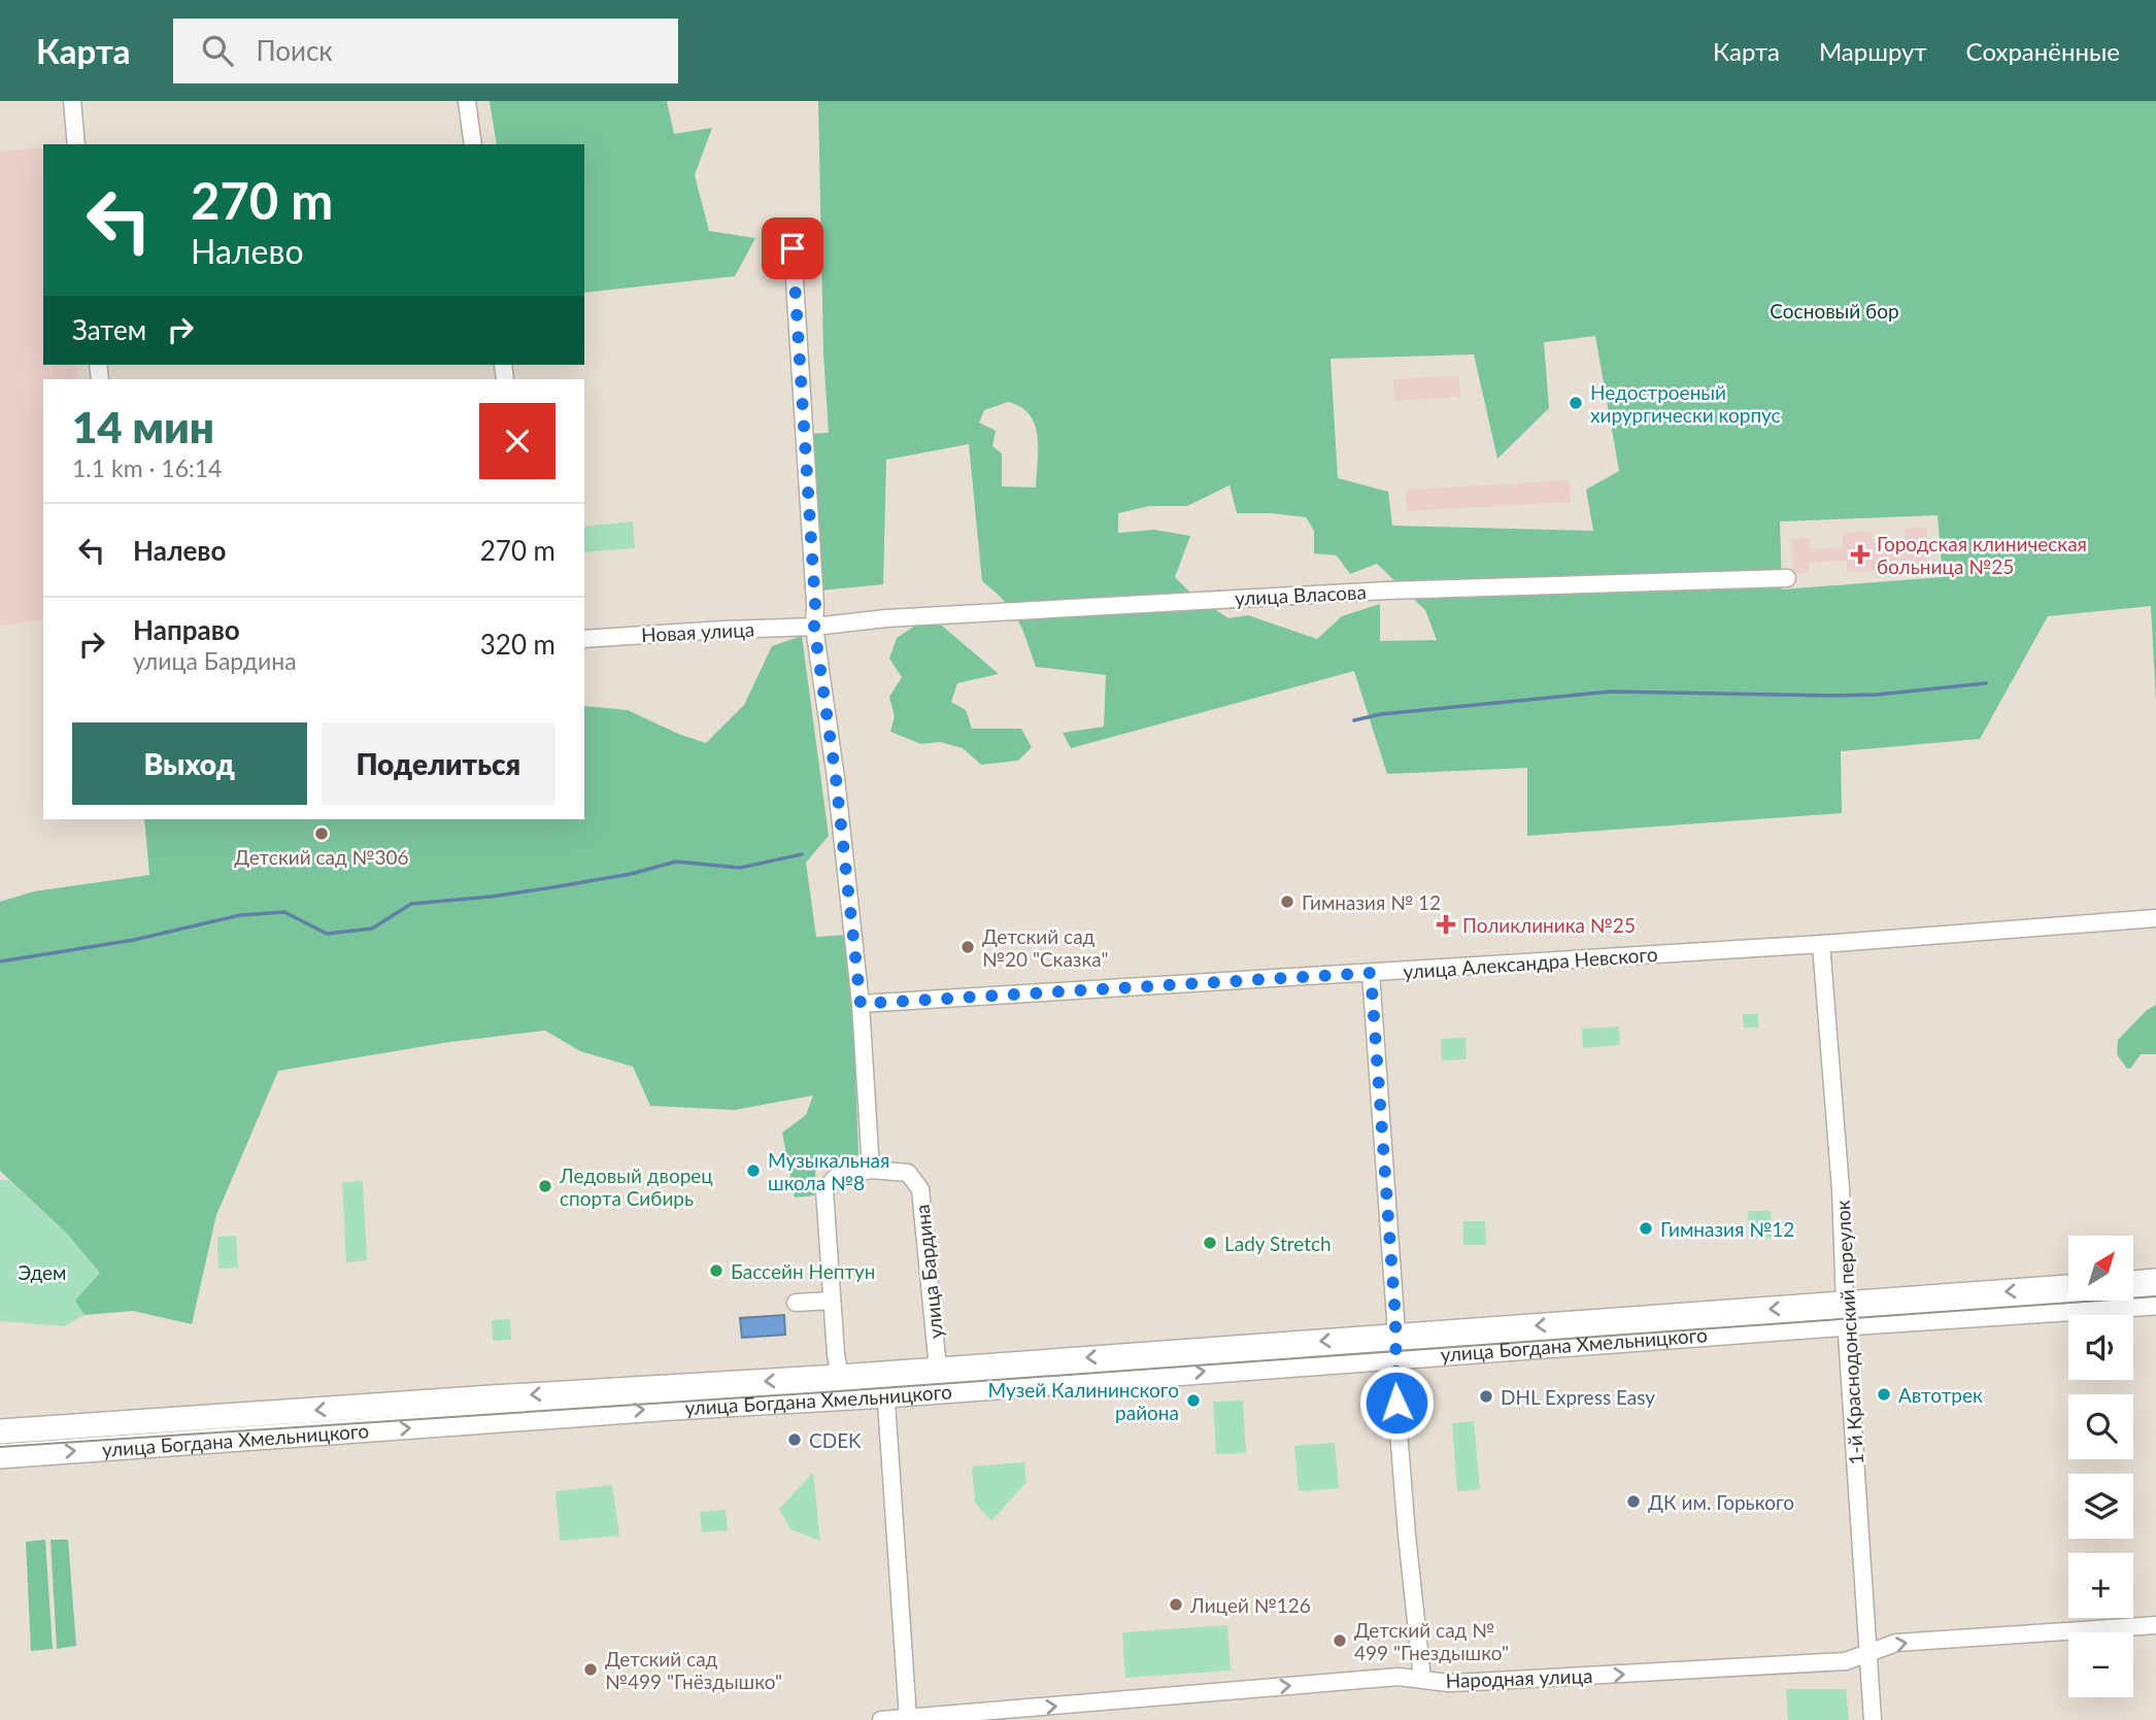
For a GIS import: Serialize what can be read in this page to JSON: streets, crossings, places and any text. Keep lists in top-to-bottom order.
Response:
{
  "streets": {
    "highway": ["улица Богдана Хмельницкого"],
    "street": [
      "улица Власова",
      "Новая улица",
      "улица Александра Невского",
      "улица Бардина",
      "1-й Краснодонский переулок",
      "Народная улица"
    ]
  },
  "crossings": [
    ["улица Власова", "Новая улица"],
    ["улица Александра Невского", "1-й Краснодонский переулок"],
    ["улица Бардина", "улица Богдана Хмельницкого"],
    ["1-й Краснодонский переулок", "улица Богдана Хмельницкого"],
    ["1-й Краснодонский переулок", "Народная улица"]
  ],
  "one_way": ["Народная улица"],
  "parks": ["Сосновый бор", "Эдем"],
  "places": {
    "other": [
      "Недостроеный хирургически корпус",
      "Детский сад №306",
      "Гимназия № 12",
      "Детский сад №20 \"Сказка\"",
      "Музыкальная школа №8",
      "Ледовый дворец спорта Сибирь",
      "Гимназия №12",
      "Lady Stretch",
      "Бассейн Нептун",
      "Автотрек",
      "DHL Express Easy",
      "Музей Калининского района",
      "CDEK",
      "ДК им. Горького",
      "Лицей №126",
      "Детский сад № 499 \"Гнездышко\"",
      "Детский сад №499 \"Гнёздышко\""
    ],
    "health": ["Городская клиническая больница №25", "Поликлиника №25"]
  },
  "north": "top right",
  "page": {
    "header": "Карта",
    "search": "Поиск",
    "nav": ["Карта", "Маршрут", "Сохранённые"],
    "turn": ["270 m", "Налево"],
    "then": "Затем",
    "heading": ["14 мин", "1.1 km · 16:14"],
    "list": [
      {
        "name": "Налево",
        "value": "270 m"
      },
      {
        "name": "Направо",
        "note": "улица Бардина",
        "value": "320 m"
      }
    ],
    "buttons": ["Выход", "Поделиться"],
    "map_buttons": ["+", "−"]
  }
}
